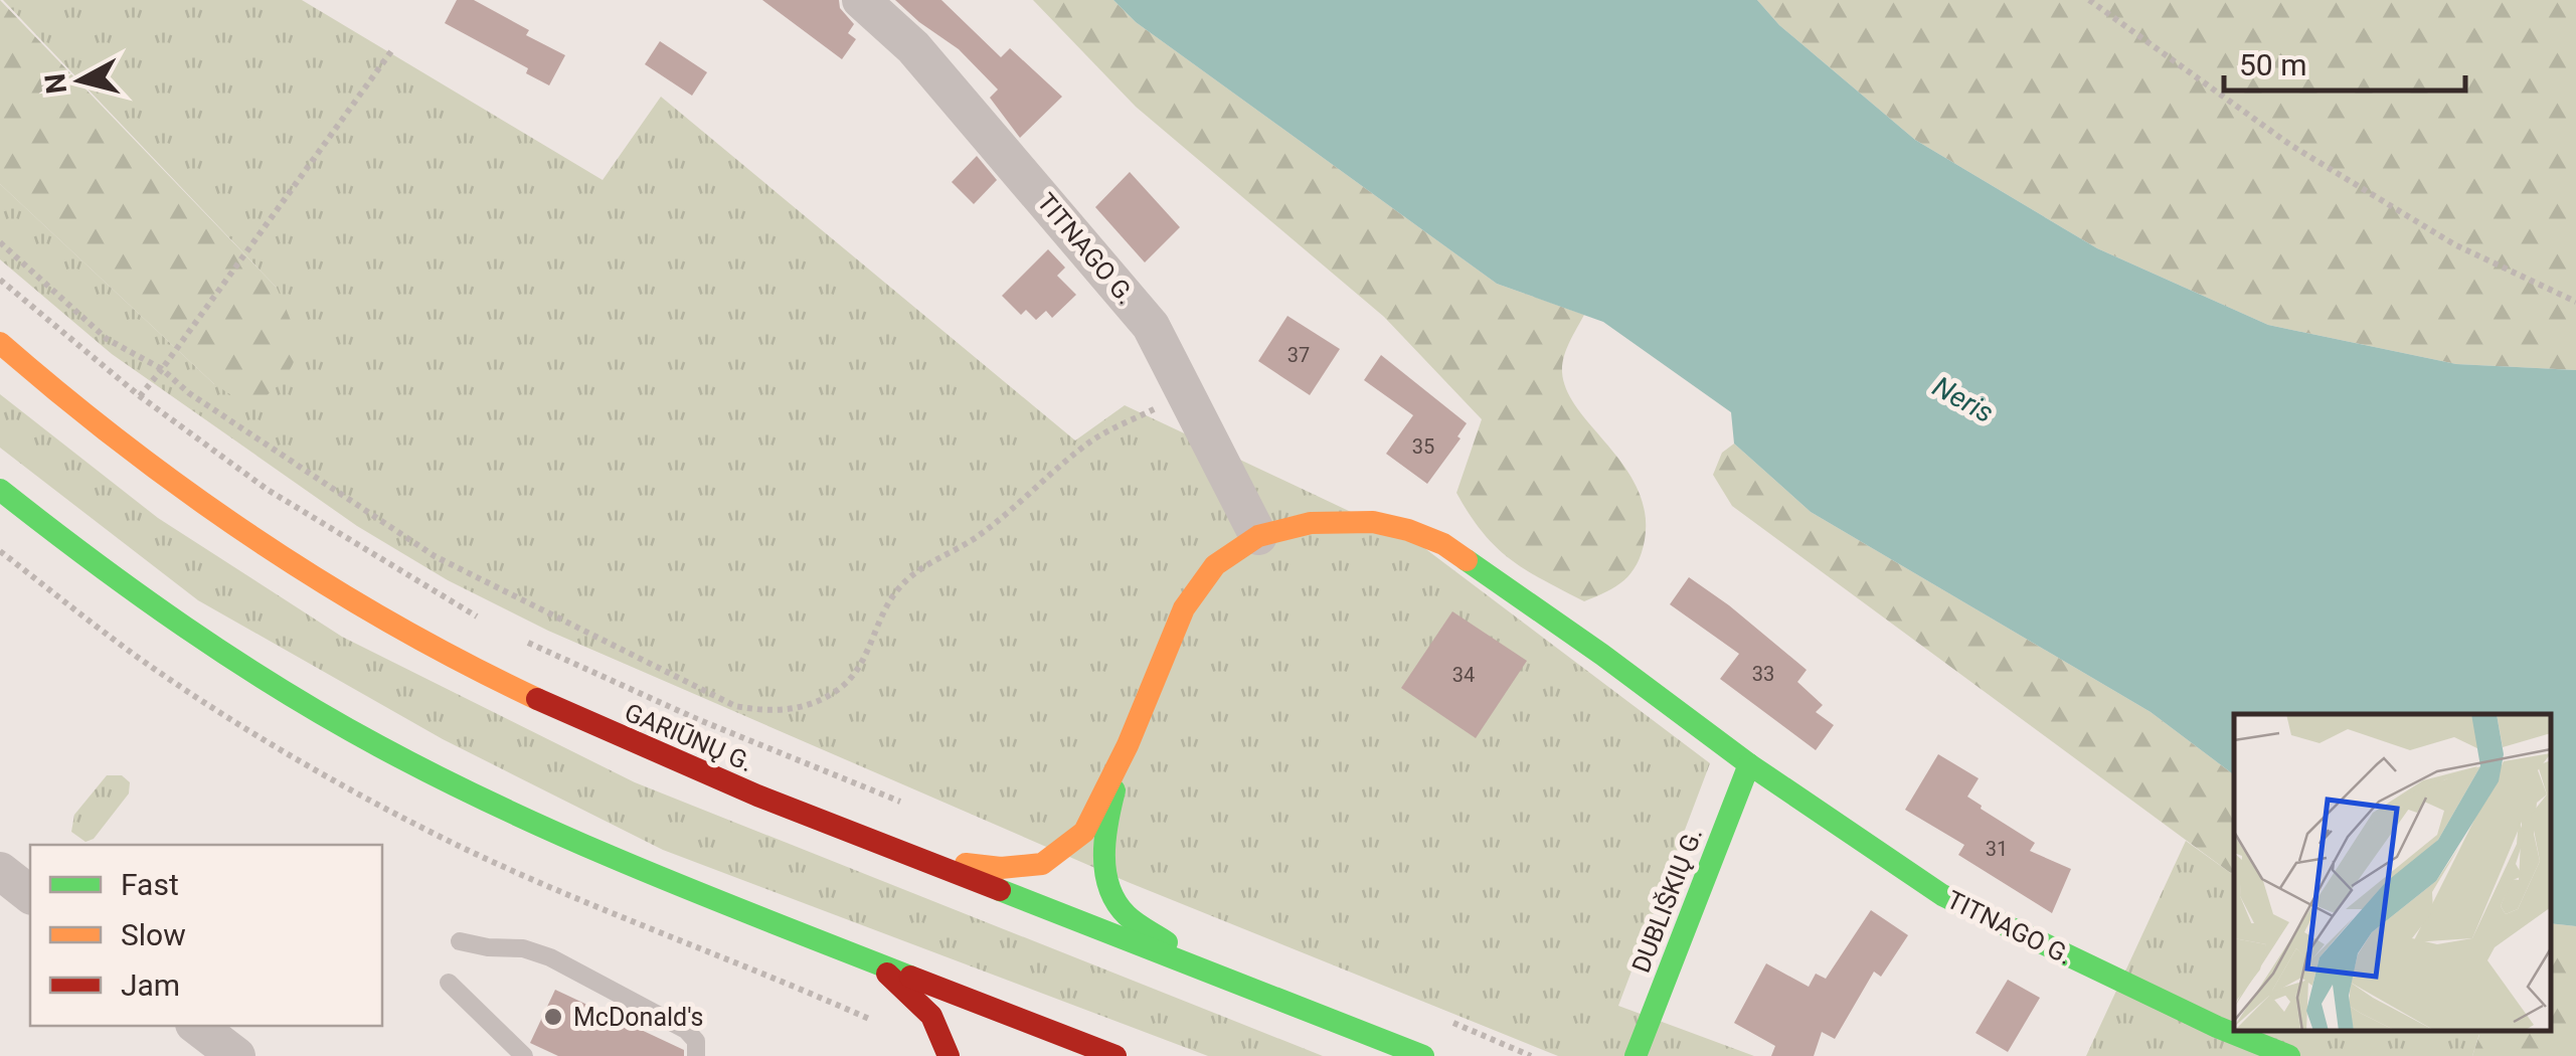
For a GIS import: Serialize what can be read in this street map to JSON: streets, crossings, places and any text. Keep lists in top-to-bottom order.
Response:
{
  "streets": {
    "main road": ["TITNAGO G.", "GARIŪNŲ G.", "DUBLIŠKIŲ G."]
  },
  "crossings": [
    ["TITNAGO G.", "DUBLIŠKIŲ G."]
  ],
  "water": ["Neris"],
  "places": ["McDonald's"],
  "house_numbers": [
    "37",
    "35",
    "33",
    "34",
    "31"
  ],
  "legend": ["Fast", "Slow", "Jam"],
  "scale_bar": "50 m",
  "north": "left"
}
